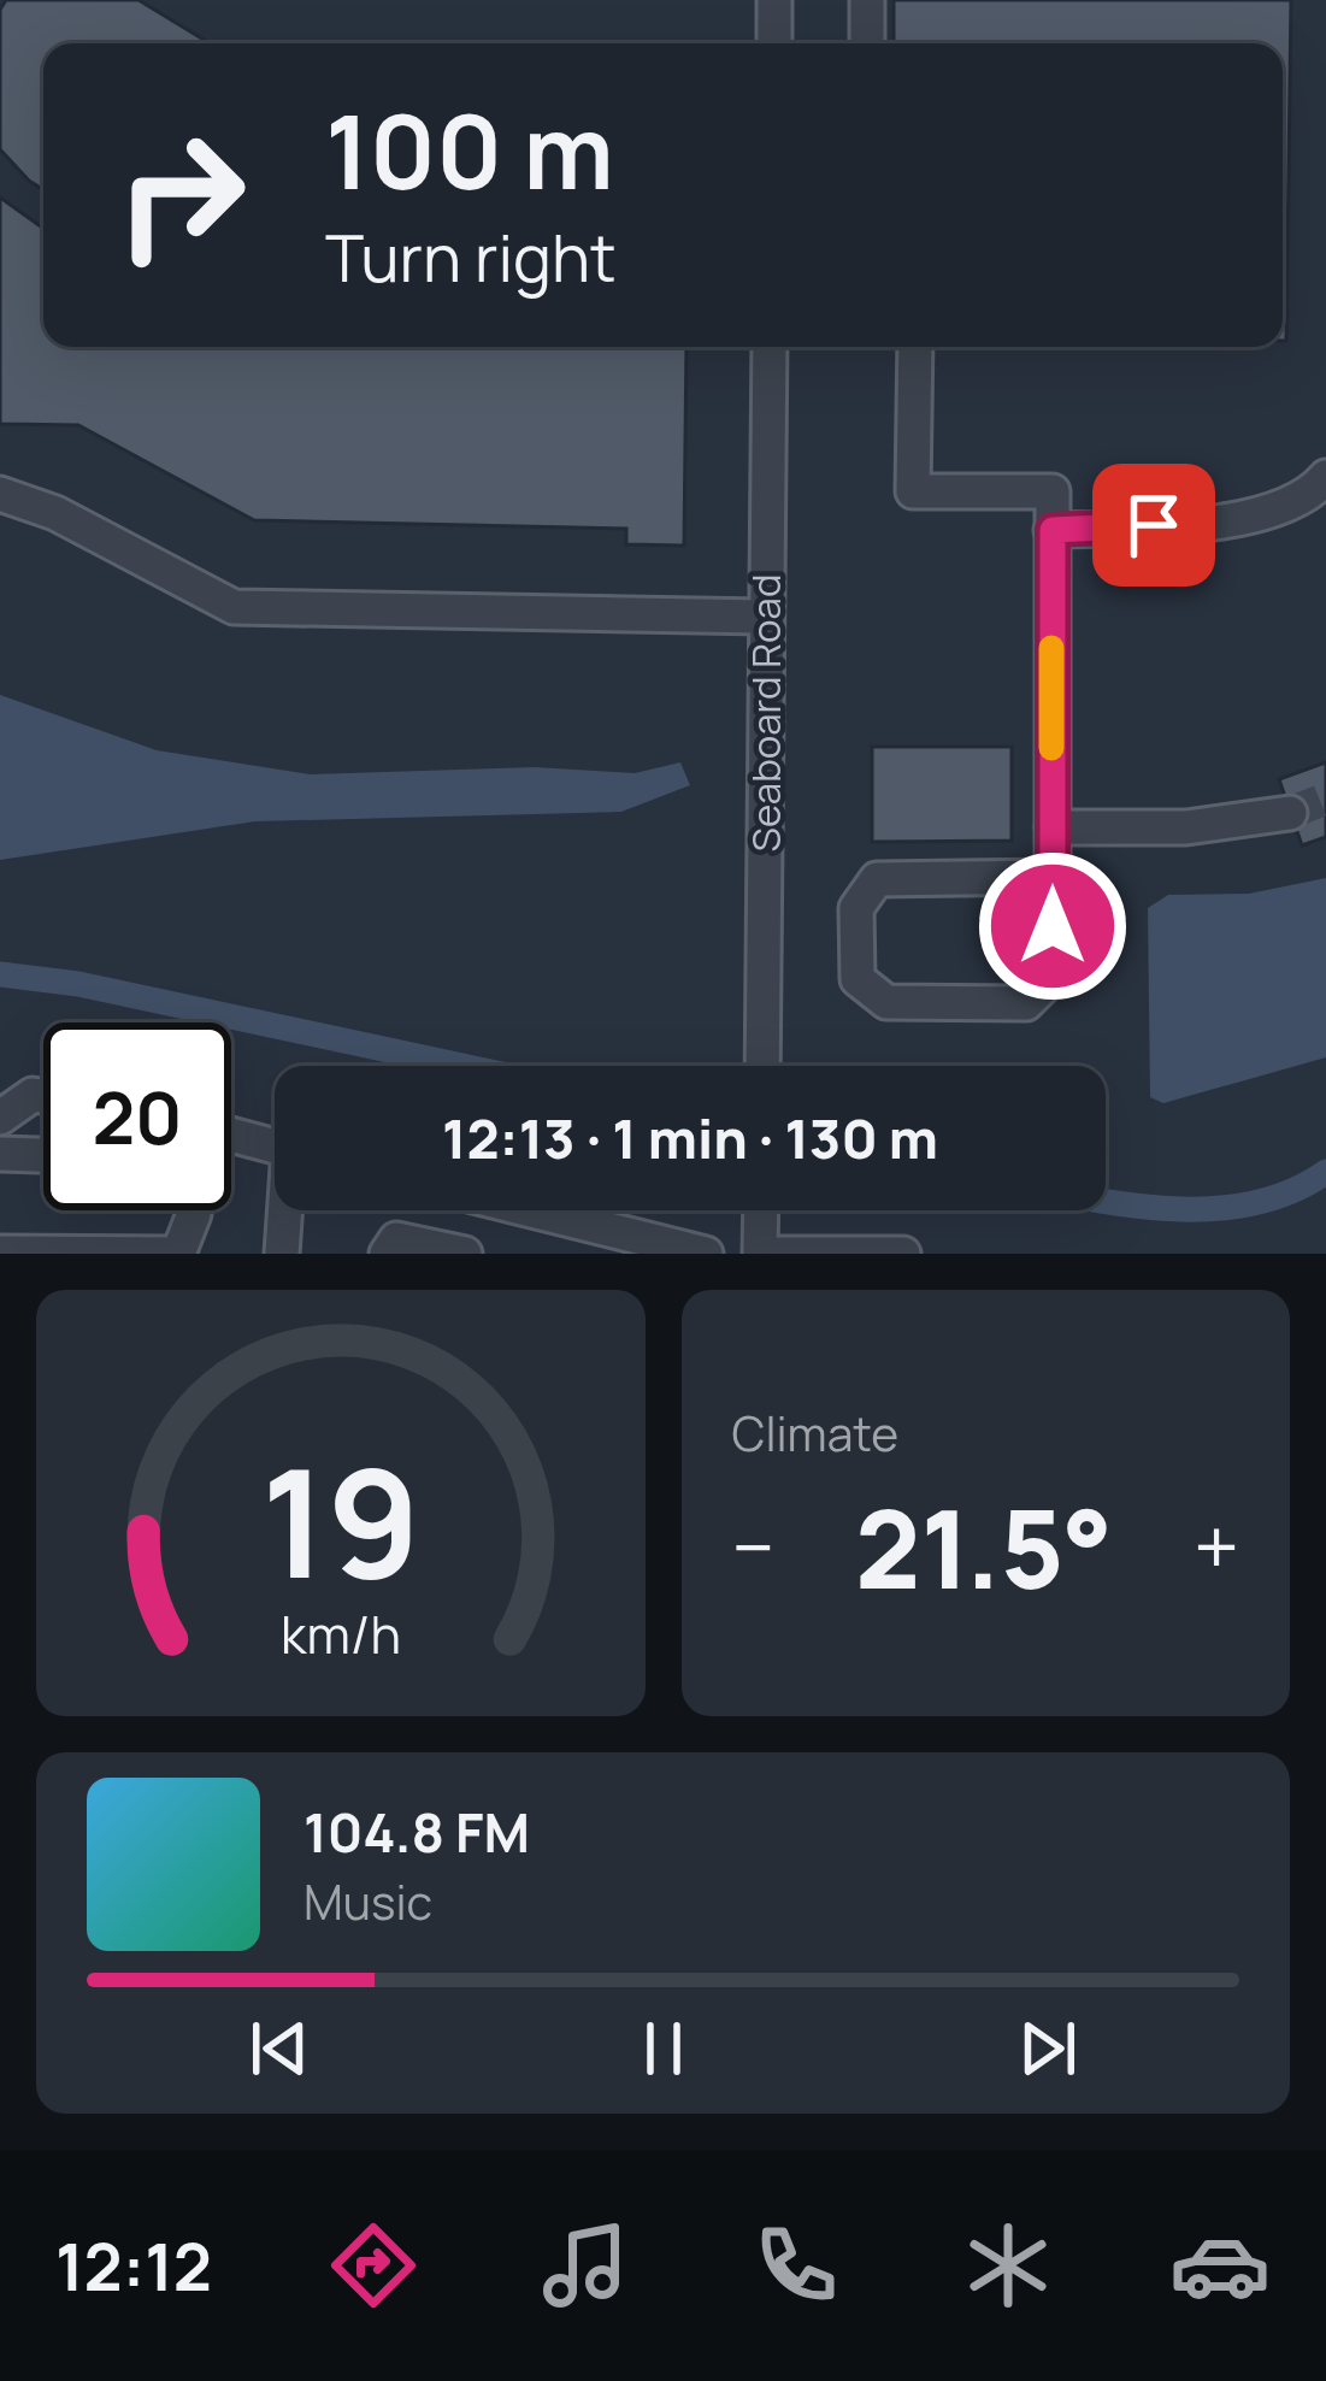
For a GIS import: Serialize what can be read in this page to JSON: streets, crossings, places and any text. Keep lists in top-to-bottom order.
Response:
{
  "streets": {
    "street": ["Seaboard Road"]
  },
  "page": {
    "turn": ["100 m", "Turn right"],
    "limit": "20",
    "trip": "12:13 · 1 min · 130 m",
    "tile": "Climate",
    "heat": ["−", "21.5°", "+"],
    "song": ["104.8 FM", "Music"],
    "tabs": "12:12",
    "gauge": ["19", "km/h"]
  }
}
